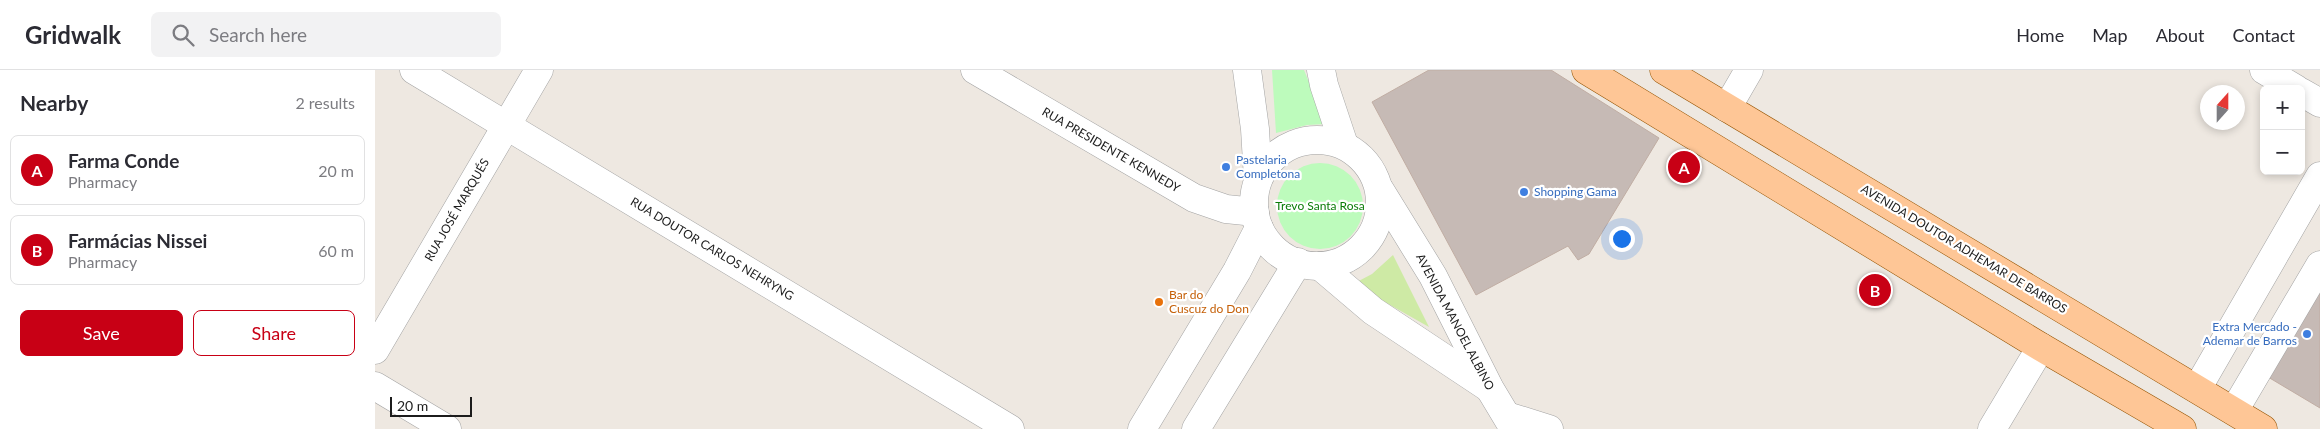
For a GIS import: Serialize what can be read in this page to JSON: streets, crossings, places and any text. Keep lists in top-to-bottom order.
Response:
{
  "streets": {
    "main road": ["AVENIDA DOUTOR ADHEMAR DE BARROS"],
    "street": [
      "RUA PRESIDENTE KENNEDY",
      "RUA JOSÉ MARQUÉS",
      "RUA DOUTOR CARLOS NEHRYNG",
      "AVENIDA MANOEL ALBINO"
    ]
  },
  "crossings": [
    ["RUA PRESIDENTE KENNEDY", "AVENIDA MANOEL ALBINO"],
    ["RUA JOSÉ MARQUÉS", "RUA DOUTOR CARLOS NEHRYNG"]
  ],
  "parks": ["Trevo Santa Rosa"],
  "places": [
    "Pastelaria Completona",
    "Shopping Gama",
    "Bar do Cuscuz do Don",
    "Extra Mercado - Ademar de Barros"
  ],
  "scale_bar": "20 m",
  "north": "top",
  "page": {
    "header": "Gridwalk",
    "search": "Search here",
    "nav": [
      "Home",
      "Map",
      "About",
      "Contact"
    ],
    "heading": ["Nearby", "2 results"],
    "map_buttons": ["+", "−"],
    "list": [
      {
        "mark": "A",
        "name": "Farma Conde",
        "note": "Pharmacy",
        "value": "20 m"
      },
      {
        "mark": "B",
        "name": "Farmácias Nissei",
        "note": "Pharmacy",
        "value": "60 m"
      }
    ],
    "pins": ["A", "B"],
    "buttons": ["Save", "Share"],
    "scale": "20 m"
  }
}
